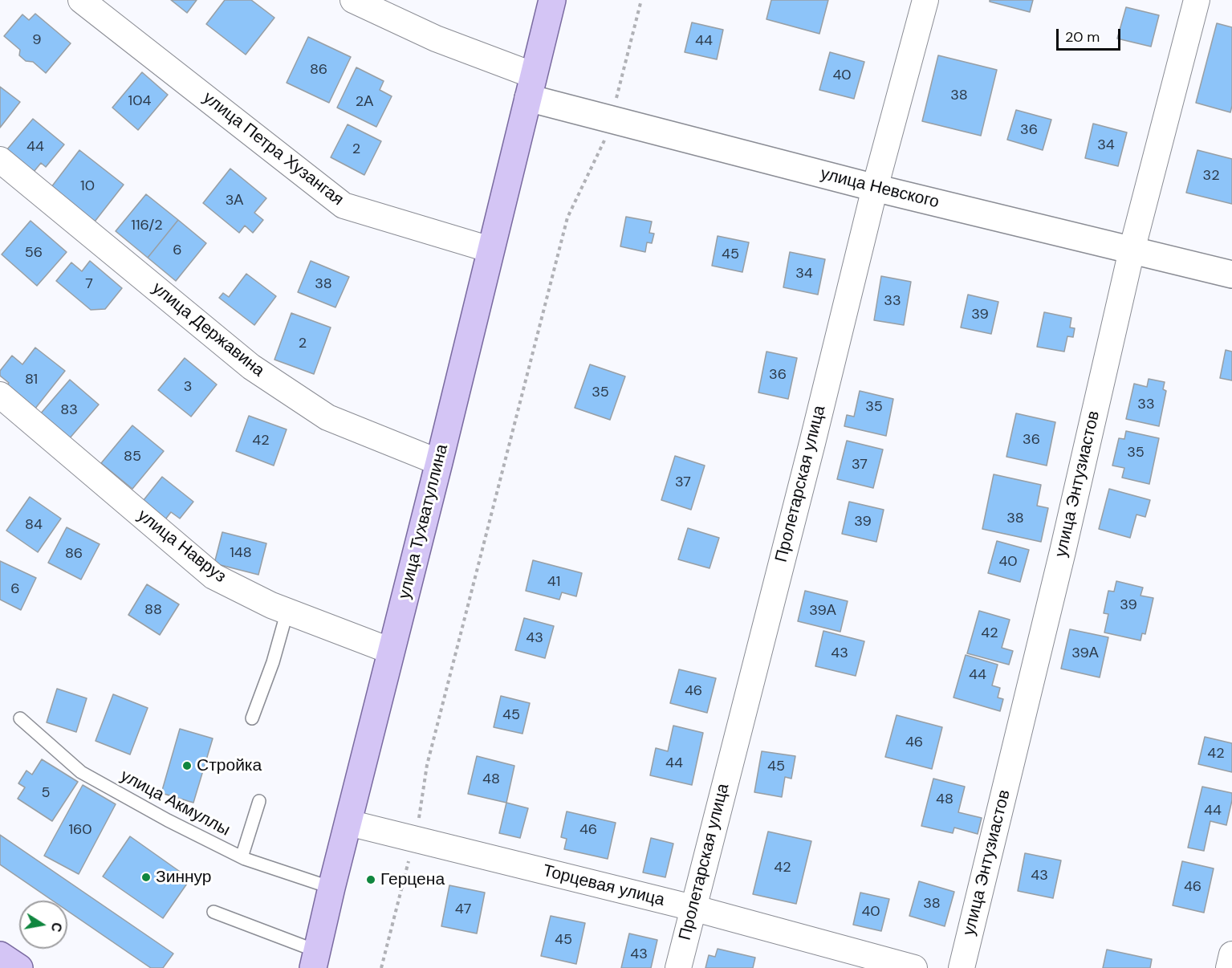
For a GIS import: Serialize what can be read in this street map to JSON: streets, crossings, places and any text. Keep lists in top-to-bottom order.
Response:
{
  "streets": {
    "main road": ["улица Тухватуллина"],
    "street": [
      "улица Петра Хузангая",
      "улица Невского",
      "улица Державина",
      "Пролетарская улица",
      "улица Энтузиастов",
      "улица Навруз",
      "Торцевая улица"
    ],
    "lane": ["улица Акмуллы"]
  },
  "crossings": [
    ["улица Петра Хузангая", "улица Тухватуллина"],
    ["улица Невского", "Пролетарская улица"],
    ["улица Невского", "улица Энтузиастов"],
    ["улица Невского", "улица Тухватуллина"],
    ["улица Державина", "улица Тухватуллина"],
    ["Пролетарская улица", "Торцевая улица"],
    ["улица Тухватуллина", "улица Навруз"],
    ["улица Тухватуллина", "улица Акмуллы"],
    ["улица Тухватуллина", "Торцевая улица"]
  ],
  "places": ["Стройка", "Зиннур", "Герцена"],
  "house_numbers": [
    "9",
    "44",
    "86",
    "40",
    "38",
    "104",
    "2А",
    "36",
    "34",
    "44",
    "2",
    "32",
    "10",
    "3А",
    "116/2",
    "6",
    "56",
    "45",
    "34",
    "7",
    "38",
    "33",
    "39",
    "2",
    "36",
    "81",
    "3",
    "35",
    "33",
    "35",
    "83",
    "36",
    "42",
    "35",
    "85",
    "37",
    "37",
    "38",
    "39",
    "84",
    "148",
    "86",
    "40",
    "41",
    "6",
    "39",
    "88",
    "39А",
    "42",
    "43",
    "43",
    "39А",
    "44",
    "46",
    "45",
    "46",
    "42",
    "44",
    "45",
    "48",
    "5",
    "48",
    "44",
    "160",
    "46",
    "42",
    "43",
    "46",
    "38",
    "47",
    "40",
    "45",
    "43"
  ],
  "scale_bar": "20 m",
  "north": "right"
}
